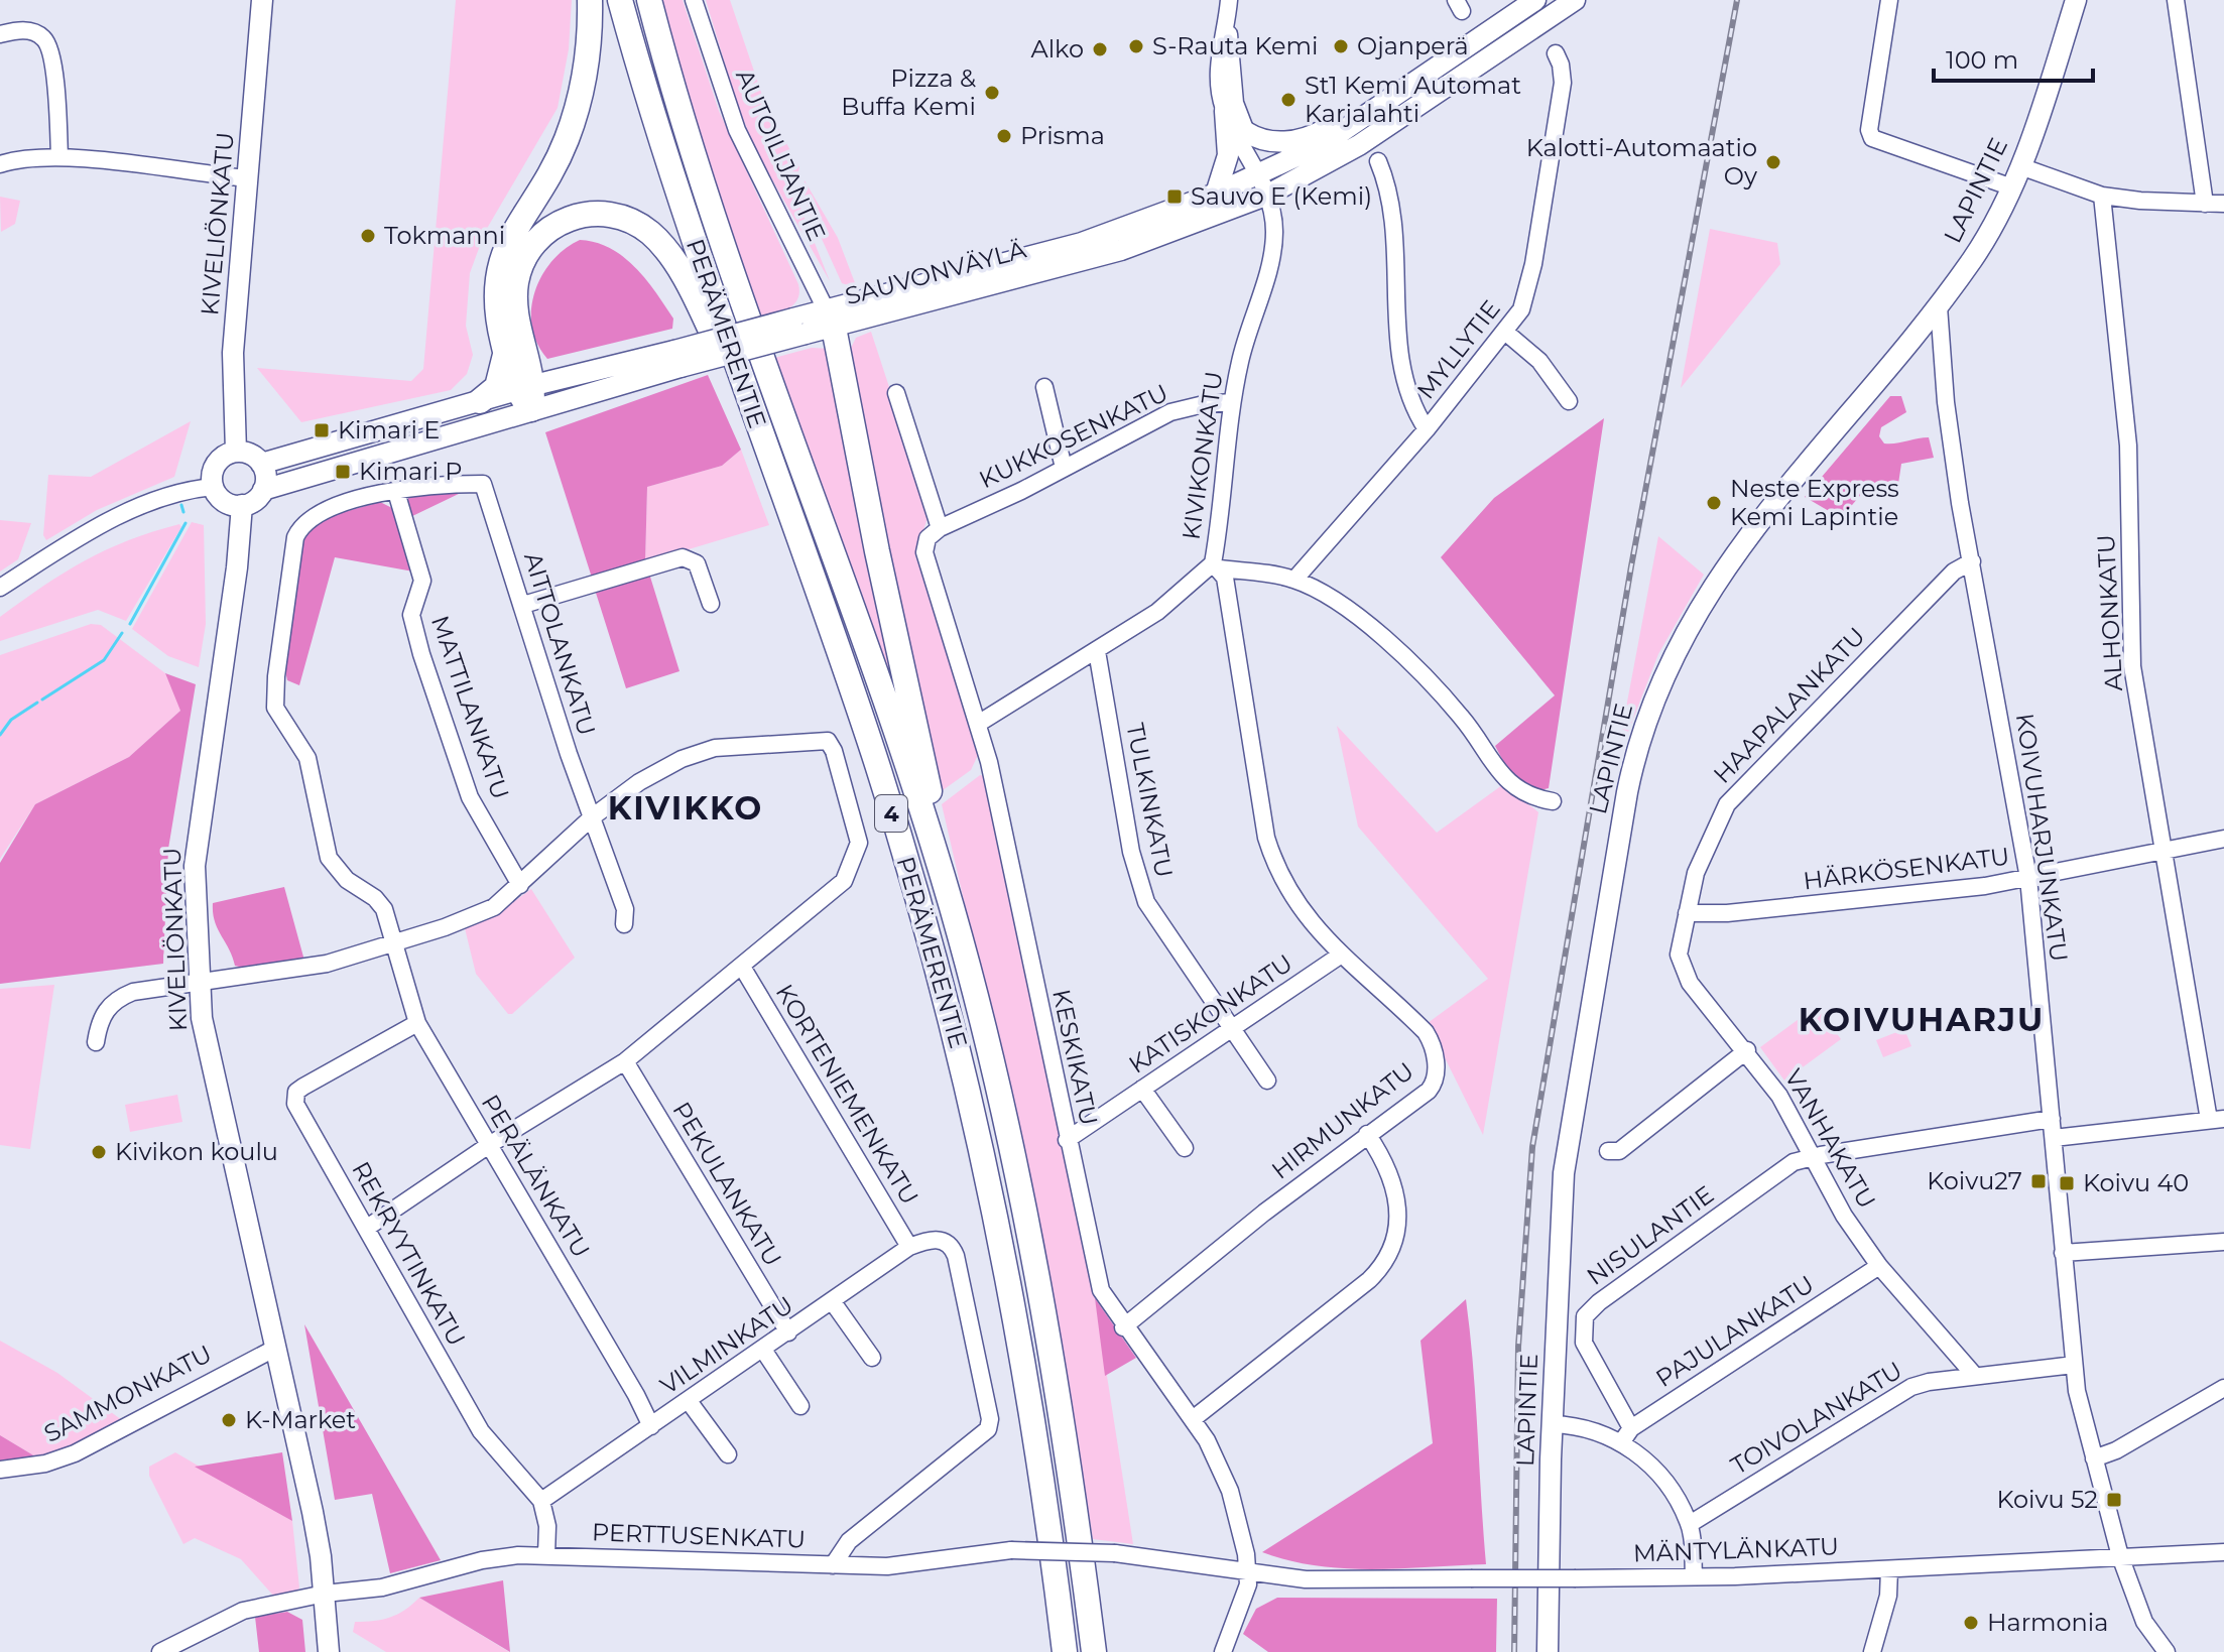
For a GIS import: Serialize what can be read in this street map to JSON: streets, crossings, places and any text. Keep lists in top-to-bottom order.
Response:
{
  "streets": {
    "highway": ["PERÄMERENTIE", "4"],
    "main road": ["LAPINTIE", "KIVELIÖNKATU", "SAUVONVÄYLÄ"],
    "street": [
      "AUTOILIJANTIE",
      "MYLLYTIE",
      "KUKKOSENKATU",
      "KIVIKONKATU",
      "ALHONKATU",
      "AITTOLANKATU",
      "HAAPALANKATU",
      "MATTILANKATU",
      "TULKINKATU",
      "KOIVUHARJUNKATU",
      "HÄRKÖSENKATU",
      "KATISKONKATU",
      "KESKIKATU",
      "KORTENIEMENKATU",
      "HIRMUNKATU",
      "VANHAKATU",
      "PERÄLÄNKATU",
      "PEKULANKATU",
      "NISULANTIE",
      "REKRYYTINKATU",
      "PAJULANKATU",
      "VILMINKATU",
      "SAMMONKATU",
      "TOIVOLANKATU",
      "PERTTUSENKATU",
      "MÄNTYLÄNKATU"
    ]
  },
  "crossings": [
    ["AUTOILIJANTIE", "SAUVONVÄYLÄ"],
    ["LAPINTIE", "KOIVUHARJUNKATU"],
    ["KIVELIÖNKATU", "SAUVONVÄYLÄ"],
    ["KIVELIÖNKATU", "SAMMONKATU"],
    ["KIVELIÖNKATU", "PERTTUSENKATU"],
    ["SAUVONVÄYLÄ", "KIVIKONKATU"],
    ["KUKKOSENKATU", "KIVIKONKATU"],
    ["KUKKOSENKATU", "KESKIKATU"],
    ["KIVIKONKATU", "TULKINKATU"],
    ["KIVIKONKATU", "KESKIKATU"],
    ["KIVIKONKATU", "HIRMUNKATU"],
    ["ALHONKATU", "HÄRKÖSENKATU"],
    ["AITTOLANKATU", "PERÄLÄNKATU"],
    ["HAAPALANKATU", "KOIVUHARJUNKATU"],
    ["HAAPALANKATU", "HÄRKÖSENKATU"],
    ["HAAPALANKATU", "VANHAKATU"],
    ["MATTILANKATU", "PERÄLÄNKATU"],
    ["TULKINKATU", "KATISKONKATU"],
    ["KOIVUHARJUNKATU", "HÄRKÖSENKATU"],
    ["KOIVUHARJUNKATU", "TOIVOLANKATU"],
    ["KOIVUHARJUNKATU", "MÄNTYLÄNKATU"],
    ["HÄRKÖSENKATU", "VANHAKATU"],
    ["KATISKONKATU", "KESKIKATU"],
    ["KATISKONKATU", "HIRMUNKATU"],
    ["KESKIKATU", "HIRMUNKATU"],
    ["KESKIKATU", "PERTTUSENKATU"],
    ["KESKIKATU", "MÄNTYLÄNKATU"],
    ["KORTENIEMENKATU", "VILMINKATU"],
    ["VANHAKATU", "NISULANTIE"],
    ["VANHAKATU", "PAJULANKATU"],
    ["VANHAKATU", "TOIVOLANKATU"],
    ["PERÄLÄNKATU", "REKRYYTINKATU"],
    ["PERÄLÄNKATU", "VILMINKATU"],
    ["PEKULANKATU", "VILMINKATU"],
    ["NISULANTIE", "PAJULANKATU"],
    ["REKRYYTINKATU", "VILMINKATU"],
    ["VILMINKATU", "PERTTUSENKATU"],
    ["PERTTUSENKATU", "MÄNTYLÄNKATU"]
  ],
  "districts": ["KIVIKKO", "KOIVUHARJU"],
  "places": {
    "other": [
      "S-Rauta Kemi",
      "Ojanperä",
      "Alko",
      "Pizza & Buffa Kemi",
      "St1 Kemi Automat Karjalahti",
      "Prisma",
      "Kalotti-Automaatio Oy",
      "Tokmanni",
      "Neste Express Kemi Lapintie",
      "Kivikon koulu",
      "K-Market",
      "Harmonia"
    ],
    "transit": [
      "Sauvo E (Kemi)",
      "Kimari E",
      "Kimari P",
      "Koivu27",
      "Koivu 40",
      "Koivu 52"
    ]
  },
  "scale_bar": "100 m"
}
